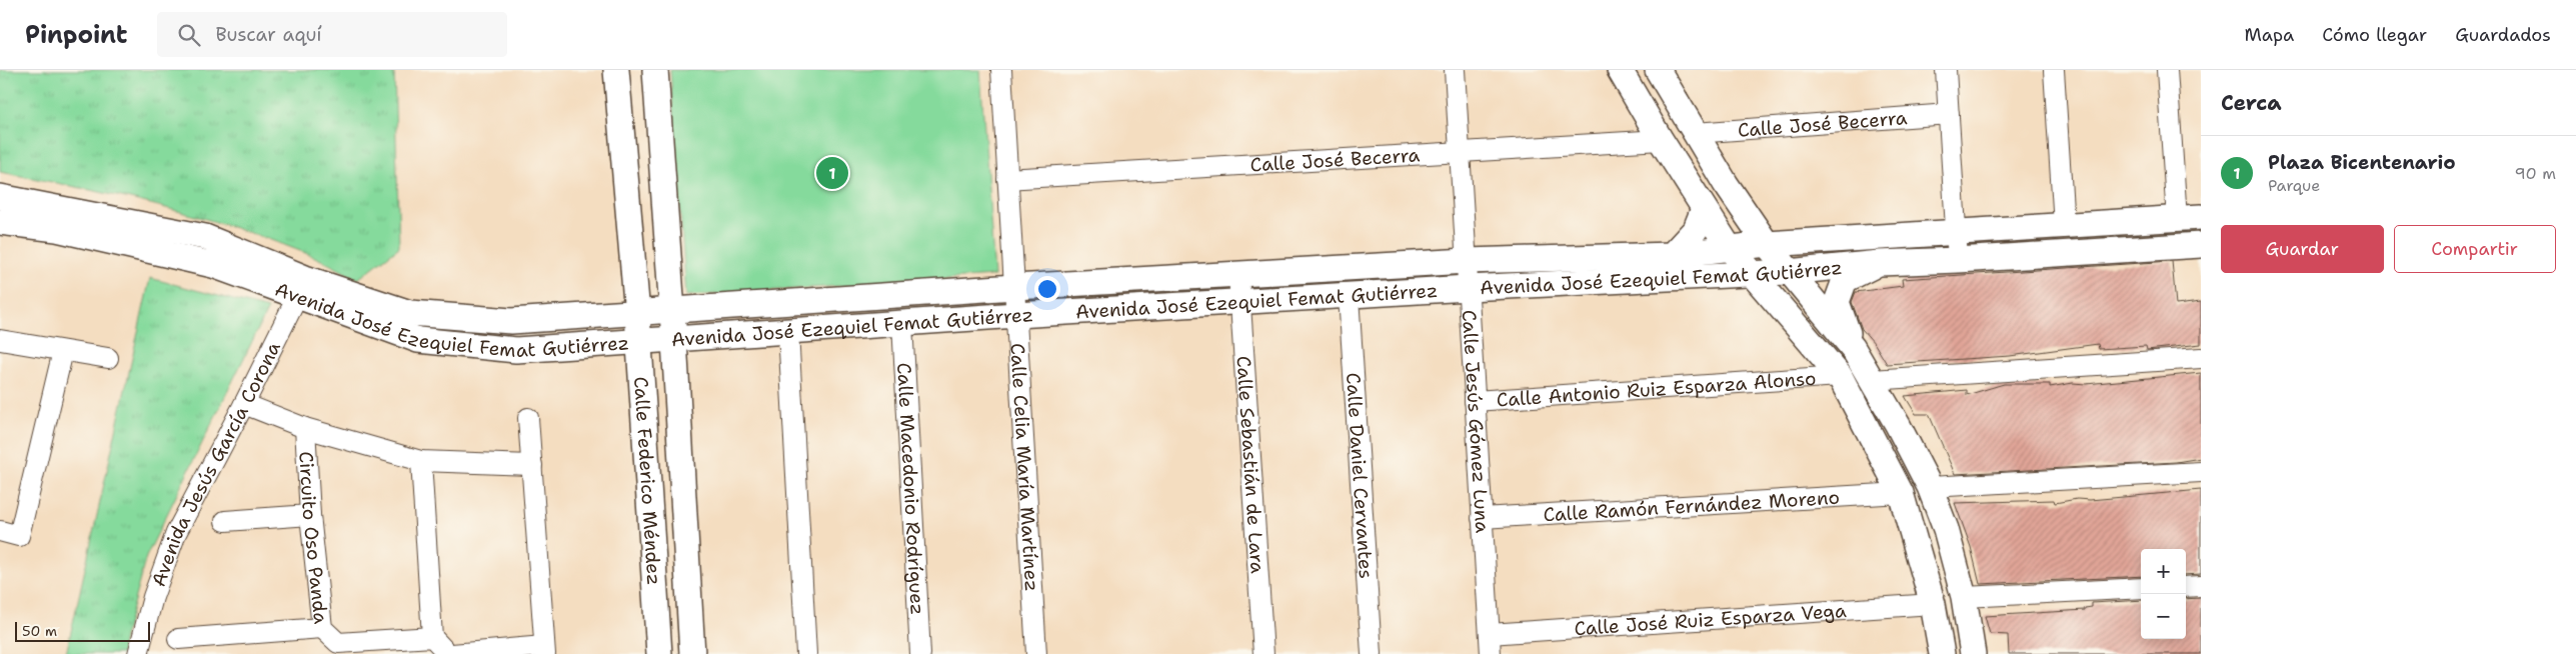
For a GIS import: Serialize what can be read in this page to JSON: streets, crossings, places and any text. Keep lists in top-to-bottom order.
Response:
{
  "streets": {
    "street": [
      "Calle José Becerra",
      "Avenida José Ezequiel Femat Gutiérrez",
      "Calle Antonio Ruiz Esparza Alonso",
      "Calle Jesús Gómez Luna",
      "Avenida Jesús García Corona",
      "Calle Sebastián de Lara",
      "Calle Celia María Martínez",
      "Calle Daniel Cervantes",
      "Calle Federico Méndez",
      "Calle Macedonio Rodríguez",
      "Calle Ramón Fernández Moreno",
      "Circuito Oso Panda",
      "Calle José Ruiz Esparza Vega"
    ]
  },
  "crossings": [
    ["Calle José Becerra", "Calle Jesús Gómez Luna"],
    ["Calle José Becerra", "Calle Celia María Martínez"],
    ["Avenida José Ezequiel Femat Gutiérrez", "Calle Jesús Gómez Luna"],
    ["Avenida José Ezequiel Femat Gutiérrez", "Avenida Jesús García Corona"],
    ["Avenida José Ezequiel Femat Gutiérrez", "Calle Sebastián de Lara"],
    ["Avenida José Ezequiel Femat Gutiérrez", "Calle Celia María Martínez"],
    ["Avenida José Ezequiel Femat Gutiérrez", "Calle Daniel Cervantes"],
    ["Avenida José Ezequiel Femat Gutiérrez", "Calle Federico Méndez"],
    ["Avenida José Ezequiel Femat Gutiérrez", "Calle Macedonio Rodríguez"],
    ["Calle Antonio Ruiz Esparza Alonso", "Calle Jesús Gómez Luna"],
    ["Calle Jesús Gómez Luna", "Calle Ramón Fernández Moreno"],
    ["Calle Jesús Gómez Luna", "Calle José Ruiz Esparza Vega"],
    ["Avenida Jesús García Corona", "Circuito Oso Panda"]
  ],
  "scale_bar": "50 m",
  "page": {
    "header": "Pinpoint",
    "search": "Buscar aquí",
    "nav": ["Mapa", "Cómo llegar", "Guardados"],
    "heading": "Cerca",
    "list": [
      {
        "mark": "1",
        "name": "Plaza Bicentenario",
        "note": "Parque",
        "value": "90 m"
      }
    ],
    "pins": "1",
    "buttons": ["Guardar", "Compartir"],
    "map_buttons": ["+", "−"],
    "scale": "50 m"
  }
}
